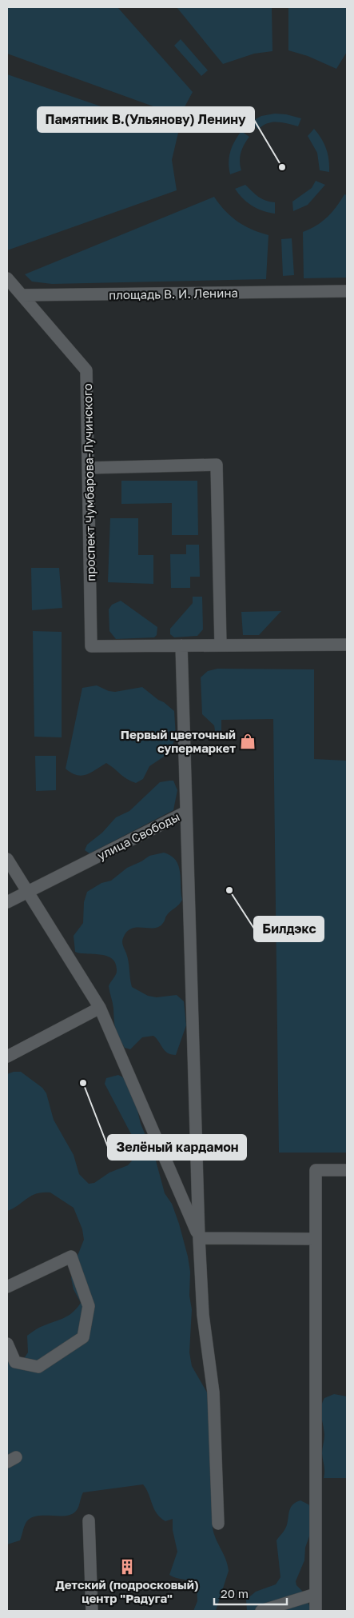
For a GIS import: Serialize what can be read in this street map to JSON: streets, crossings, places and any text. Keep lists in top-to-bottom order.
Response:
{
  "streets": {
    "street": ["площадь В. И. Ленина", "проспект Чумбарова-Лучинского", "улица Свободы"]
  },
  "crossings": [
    ["площадь В. И. Ленина", "проспект Чумбарова-Лучинского"],
    ["проспект Чумбарова-Лучинского", "улица Свободы"]
  ],
  "places": {
    "other": ["Памятник В.(Ульянову) Ленину", "Билдэкс", "Зелёный кардамон"],
    "shop": ["Первый цветочный супермаркет"],
    "building": ["Детский (подросковый) центр \"Радуга\""]
  },
  "scale_bar": "20 m"
}
